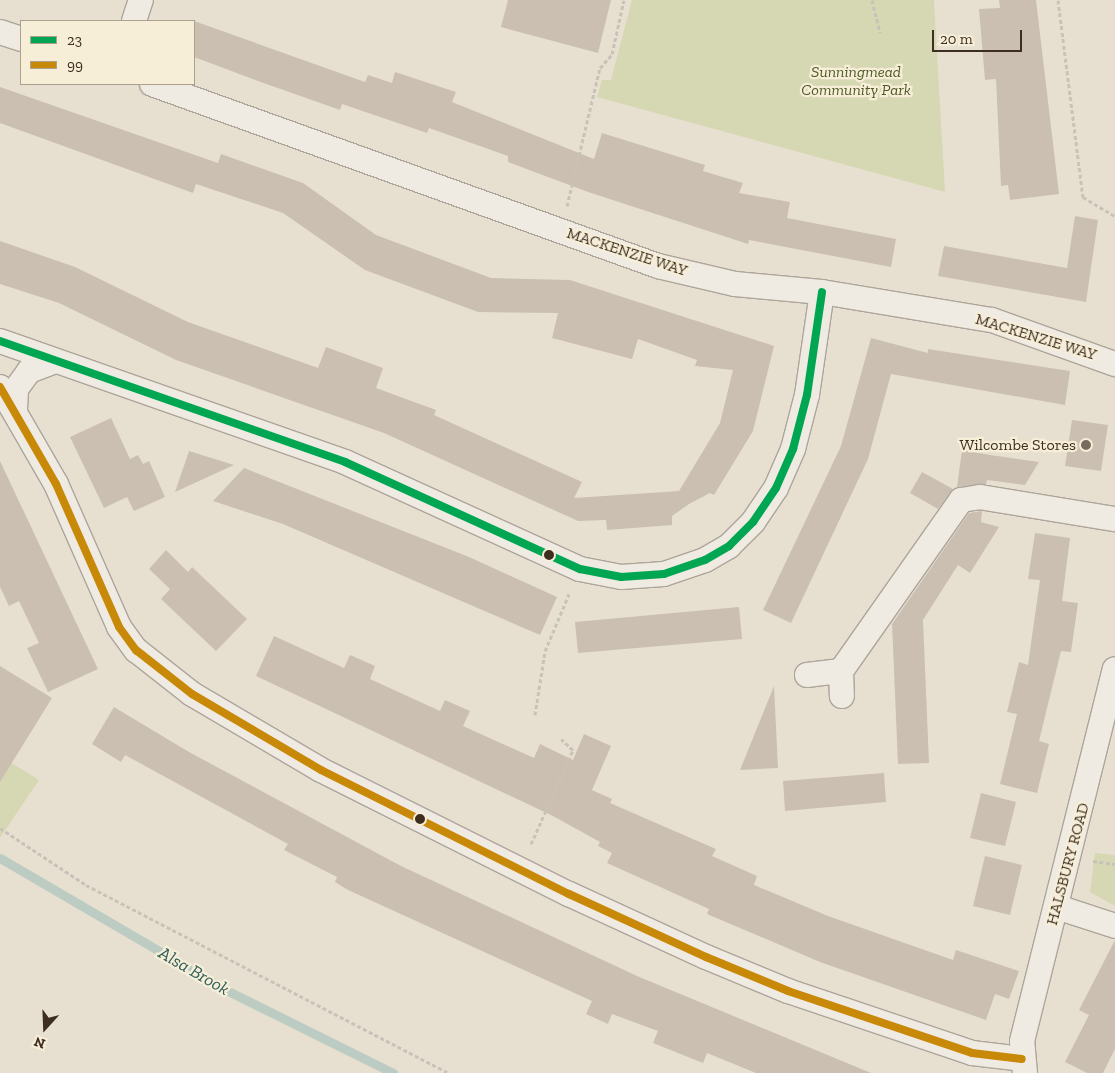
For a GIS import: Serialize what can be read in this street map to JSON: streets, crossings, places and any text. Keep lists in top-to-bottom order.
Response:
{
  "streets": {
    "street": ["MACKENZIE WAY", "HALSBURY ROAD"]
  },
  "water": ["Alsa Brook"],
  "parks": ["Sunningmead Community Park"],
  "places": ["Wilcombe Stores"],
  "lines": ["transit line 23", "transit line 99"],
  "legend": ["23", "99"],
  "scale_bar": "20 m",
  "north": "bottom"
}
